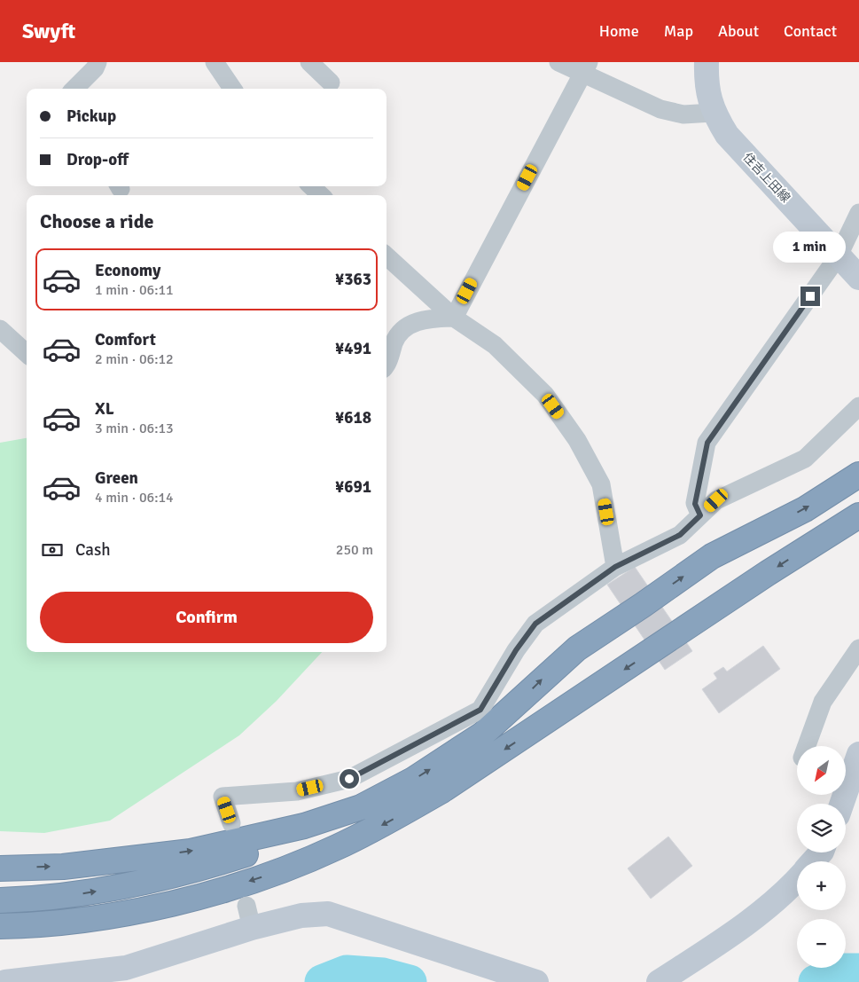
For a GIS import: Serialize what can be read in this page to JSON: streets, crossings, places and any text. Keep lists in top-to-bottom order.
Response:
{
  "streets": {
    "street": ["住吉上田線"]
  },
  "north": "bottom left",
  "page": {
    "header": "Swyft",
    "nav": [
      "Home",
      "Map",
      "About",
      "Contact"
    ],
    "banner": ["Pickup", "Drop-off"],
    "heading": "Choose a ride",
    "bubble": "1 min",
    "list": [
      {
        "name": "Economy",
        "note": "1 min · 06:11",
        "value": "¥363"
      },
      {
        "name": "Comfort",
        "note": "2 min · 06:12",
        "value": "¥491"
      },
      {
        "name": "XL",
        "note": "3 min · 06:13",
        "value": "¥618"
      },
      {
        "name": "Green",
        "note": "4 min · 06:14",
        "value": "¥691"
      }
    ],
    "pay": ["Cash", "250 m"],
    "buttons": "Confirm",
    "map_buttons": ["+", "−"]
  }
}
